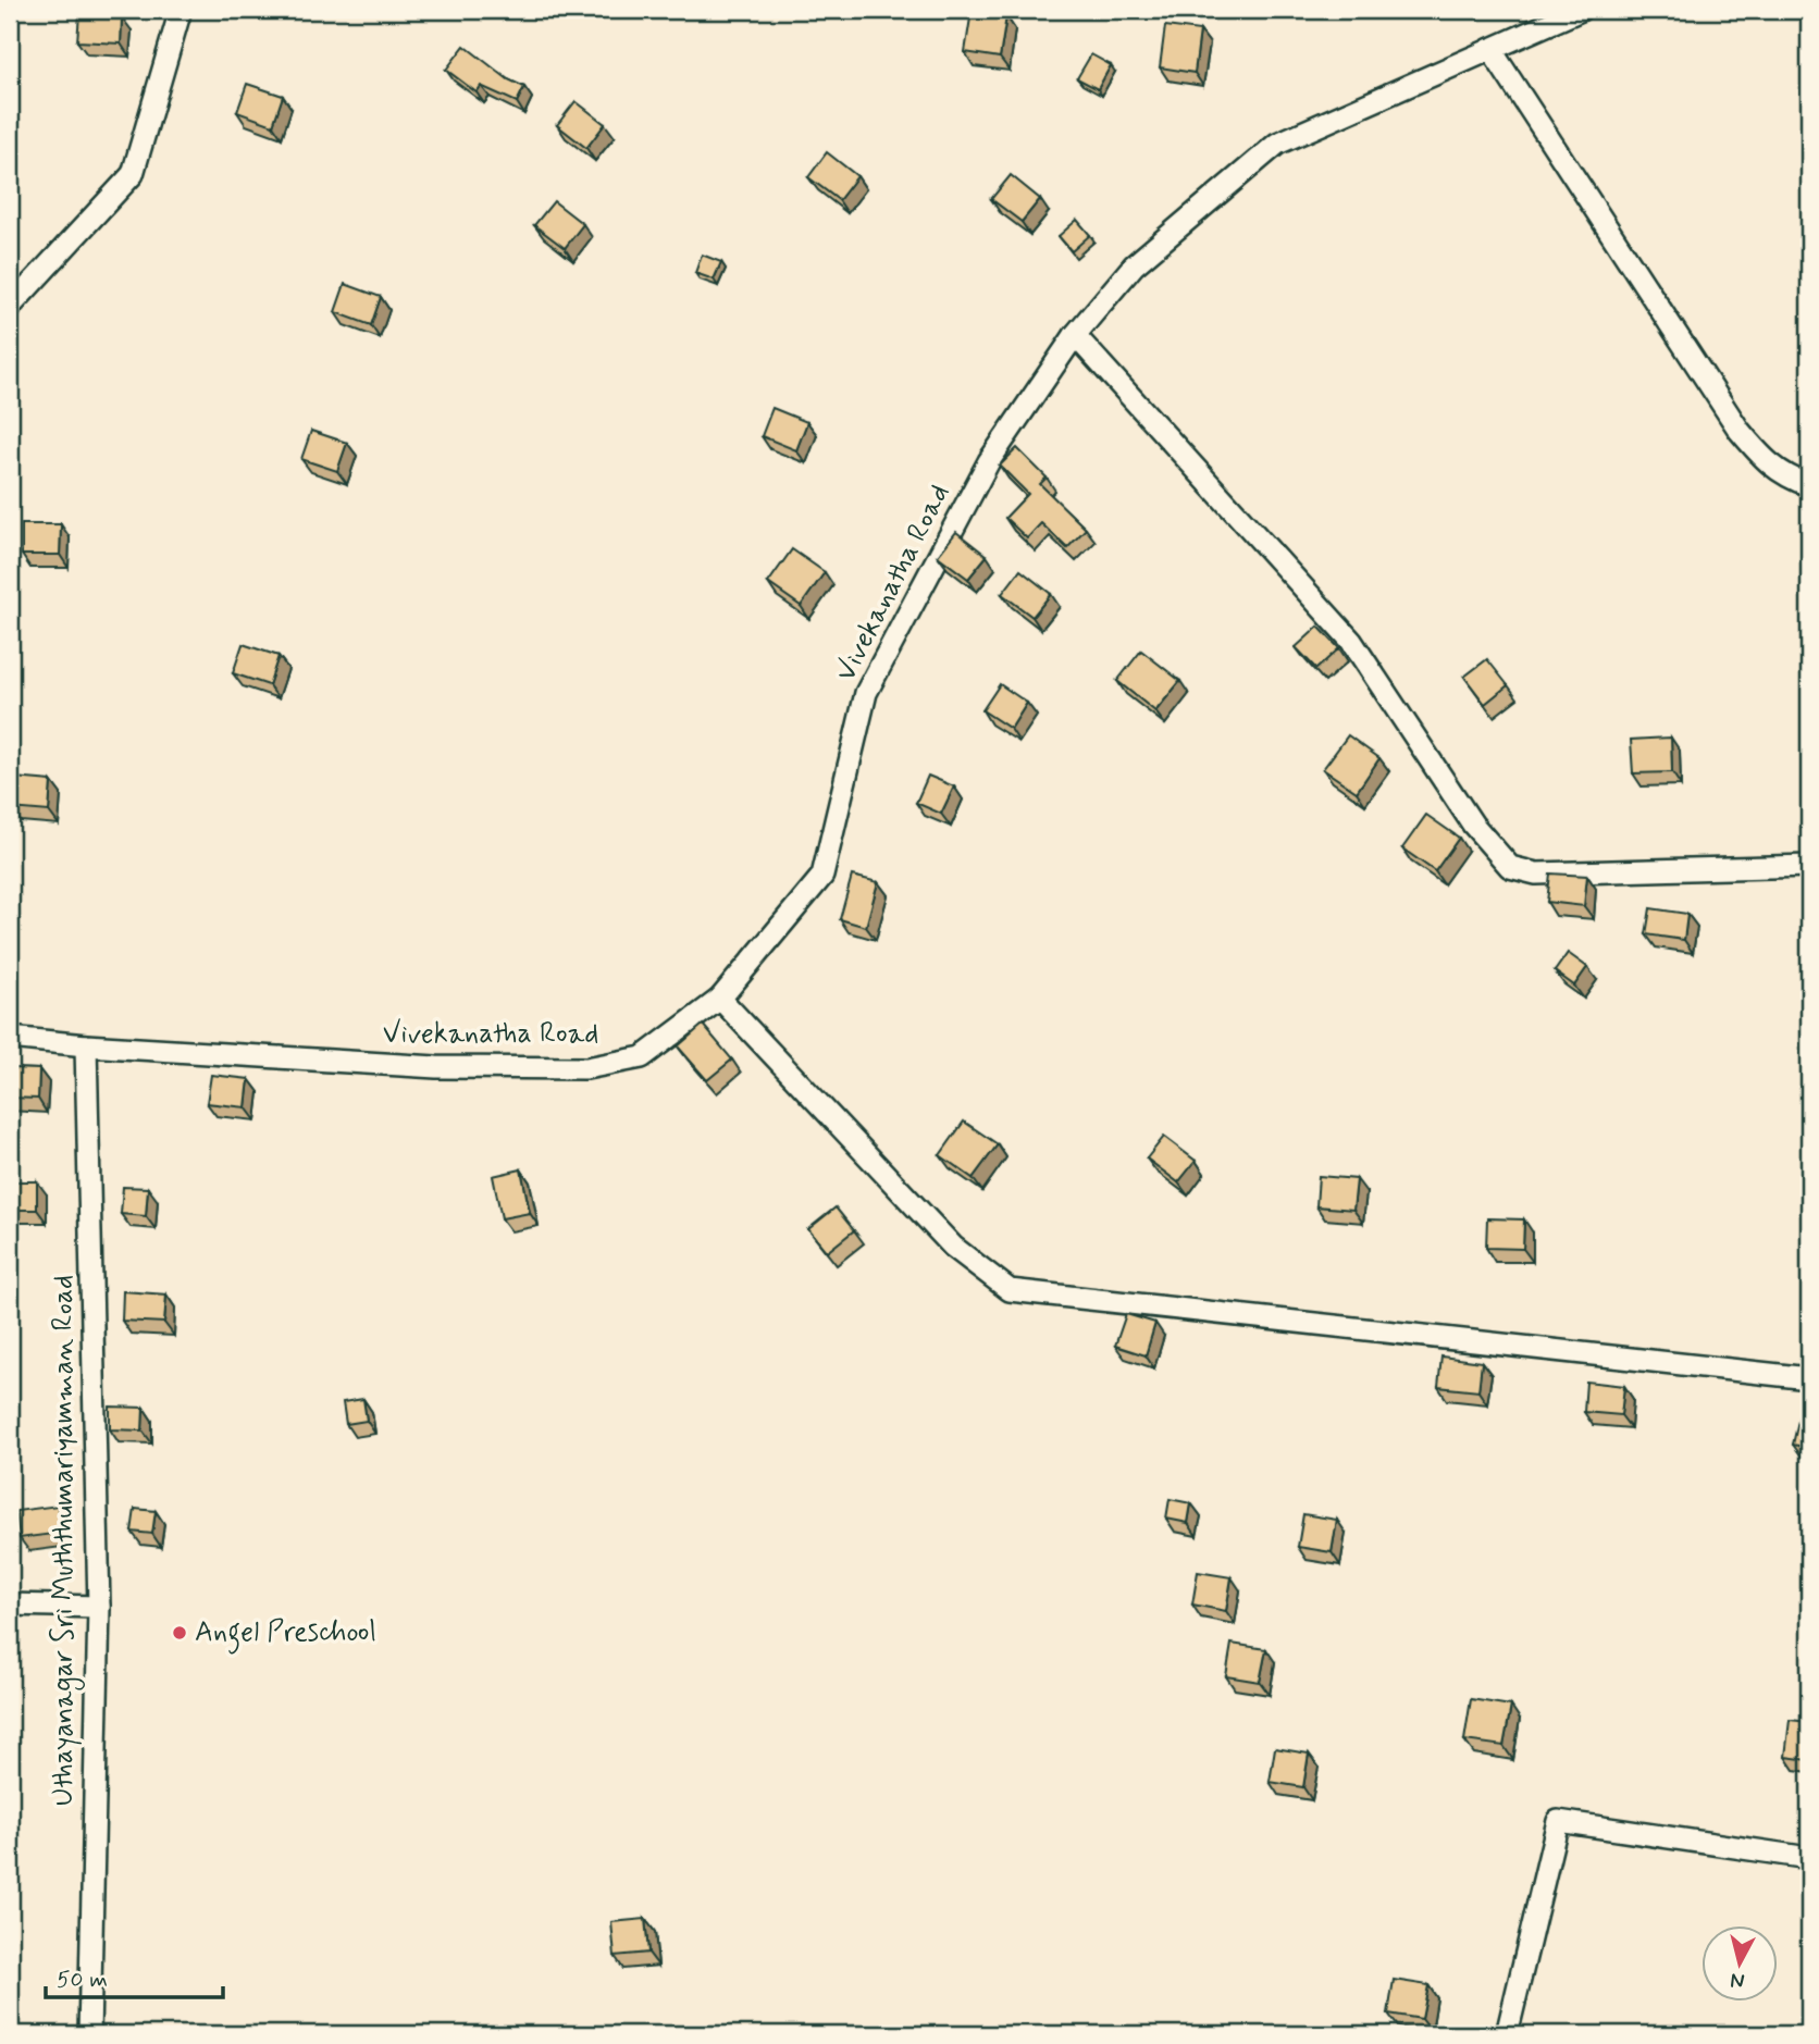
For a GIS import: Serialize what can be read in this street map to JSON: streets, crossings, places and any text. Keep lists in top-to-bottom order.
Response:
{
  "streets": {
    "street": ["Vivekanatha Road", "Uthayanagar Sri Muththumariyamman Road"]
  },
  "crossings": [
    ["Vivekanatha Road", "Uthayanagar Sri Muththumariyamman Road"]
  ],
  "places": ["Angel Preschool"],
  "scale_bar": "50 m",
  "north": "bottom"
}
